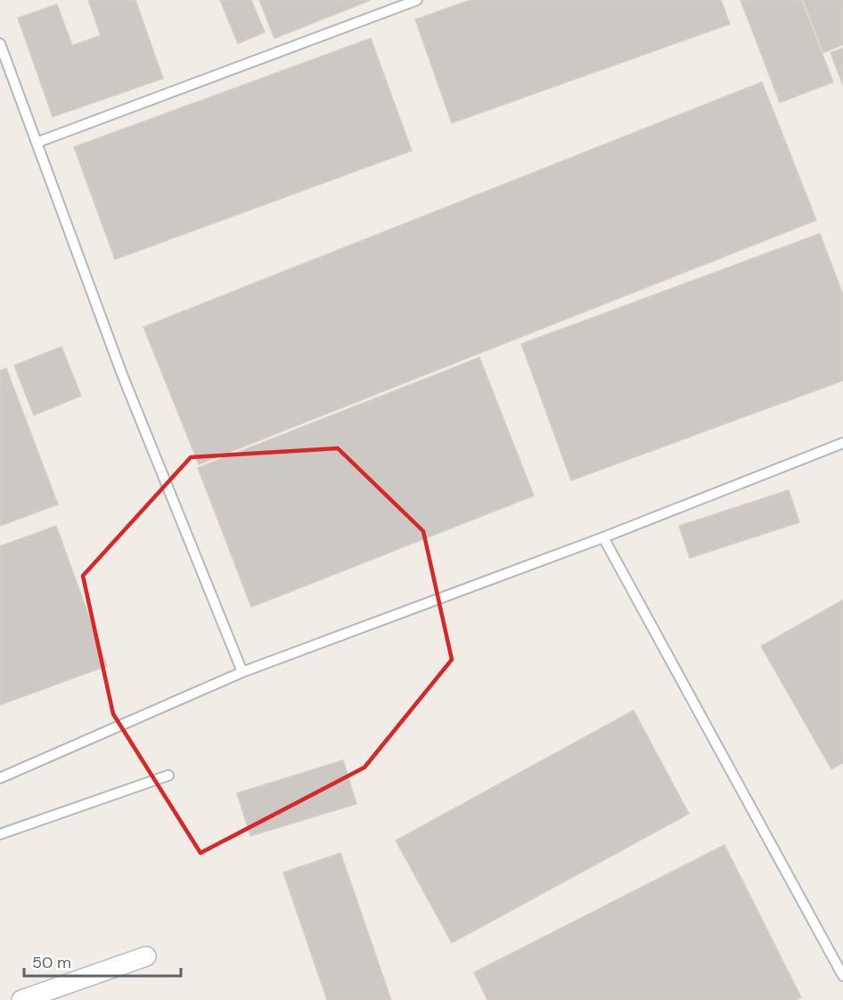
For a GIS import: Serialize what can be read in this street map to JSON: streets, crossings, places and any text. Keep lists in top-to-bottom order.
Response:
{
  "scale_bar": "50 m"
}
